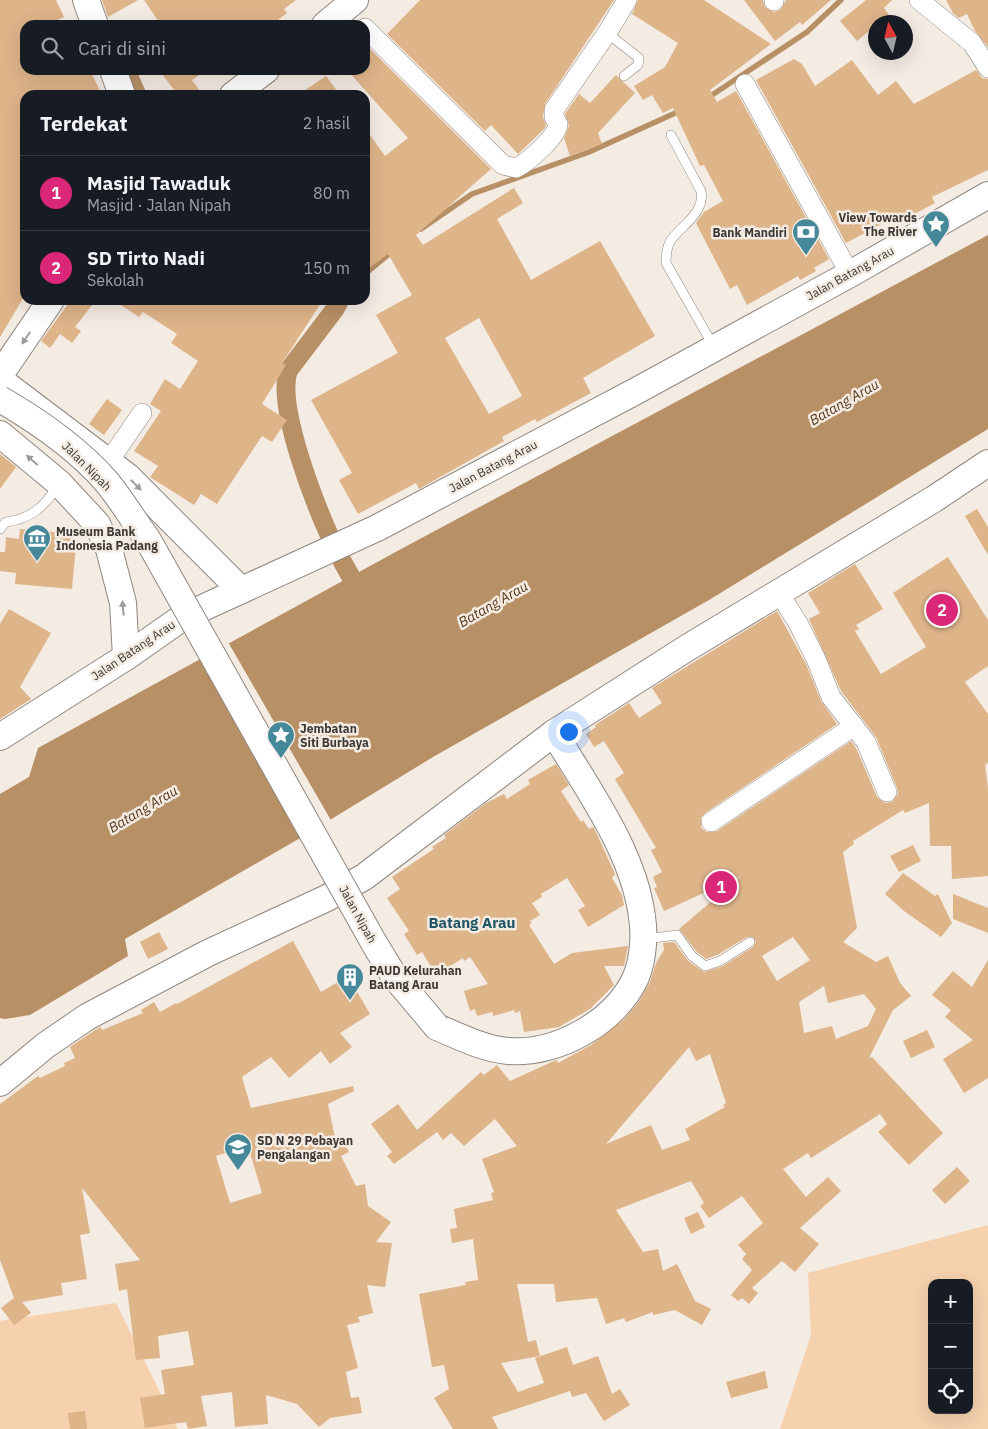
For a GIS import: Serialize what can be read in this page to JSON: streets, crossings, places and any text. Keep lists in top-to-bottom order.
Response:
{
  "streets": {
    "street": ["Jalan Batang Arau", "Jalan Nipah"]
  },
  "crossings": [
    ["Jalan Batang Arau", "Jalan Nipah"]
  ],
  "districts": ["Batang Arau"],
  "water": ["Batang Arau"],
  "places": {
    "place": ["View Towards The River", "Jembatan Siti Burbaya"],
    "bank": ["Bank Mandiri"],
    "museum": ["Museum Bank Indonesia Padang"],
    "building": ["PAUD Kelurahan Batang Arau"],
    "school or university": ["SD N 29 Pebayan Pengalangan"]
  },
  "north": "top",
  "page": {
    "search": "Cari di sini",
    "heading": ["Terdekat", "2 hasil"],
    "list": [
      {
        "mark": "1",
        "name": "Masjid Tawaduk",
        "note": "Masjid · Jalan Nipah",
        "value": "80 m"
      },
      {
        "mark": "2",
        "name": "SD Tirto Nadi",
        "note": "Sekolah",
        "value": "150 m"
      }
    ],
    "pins": ["2", "1"],
    "map_buttons": ["+", "−"]
  }
}
